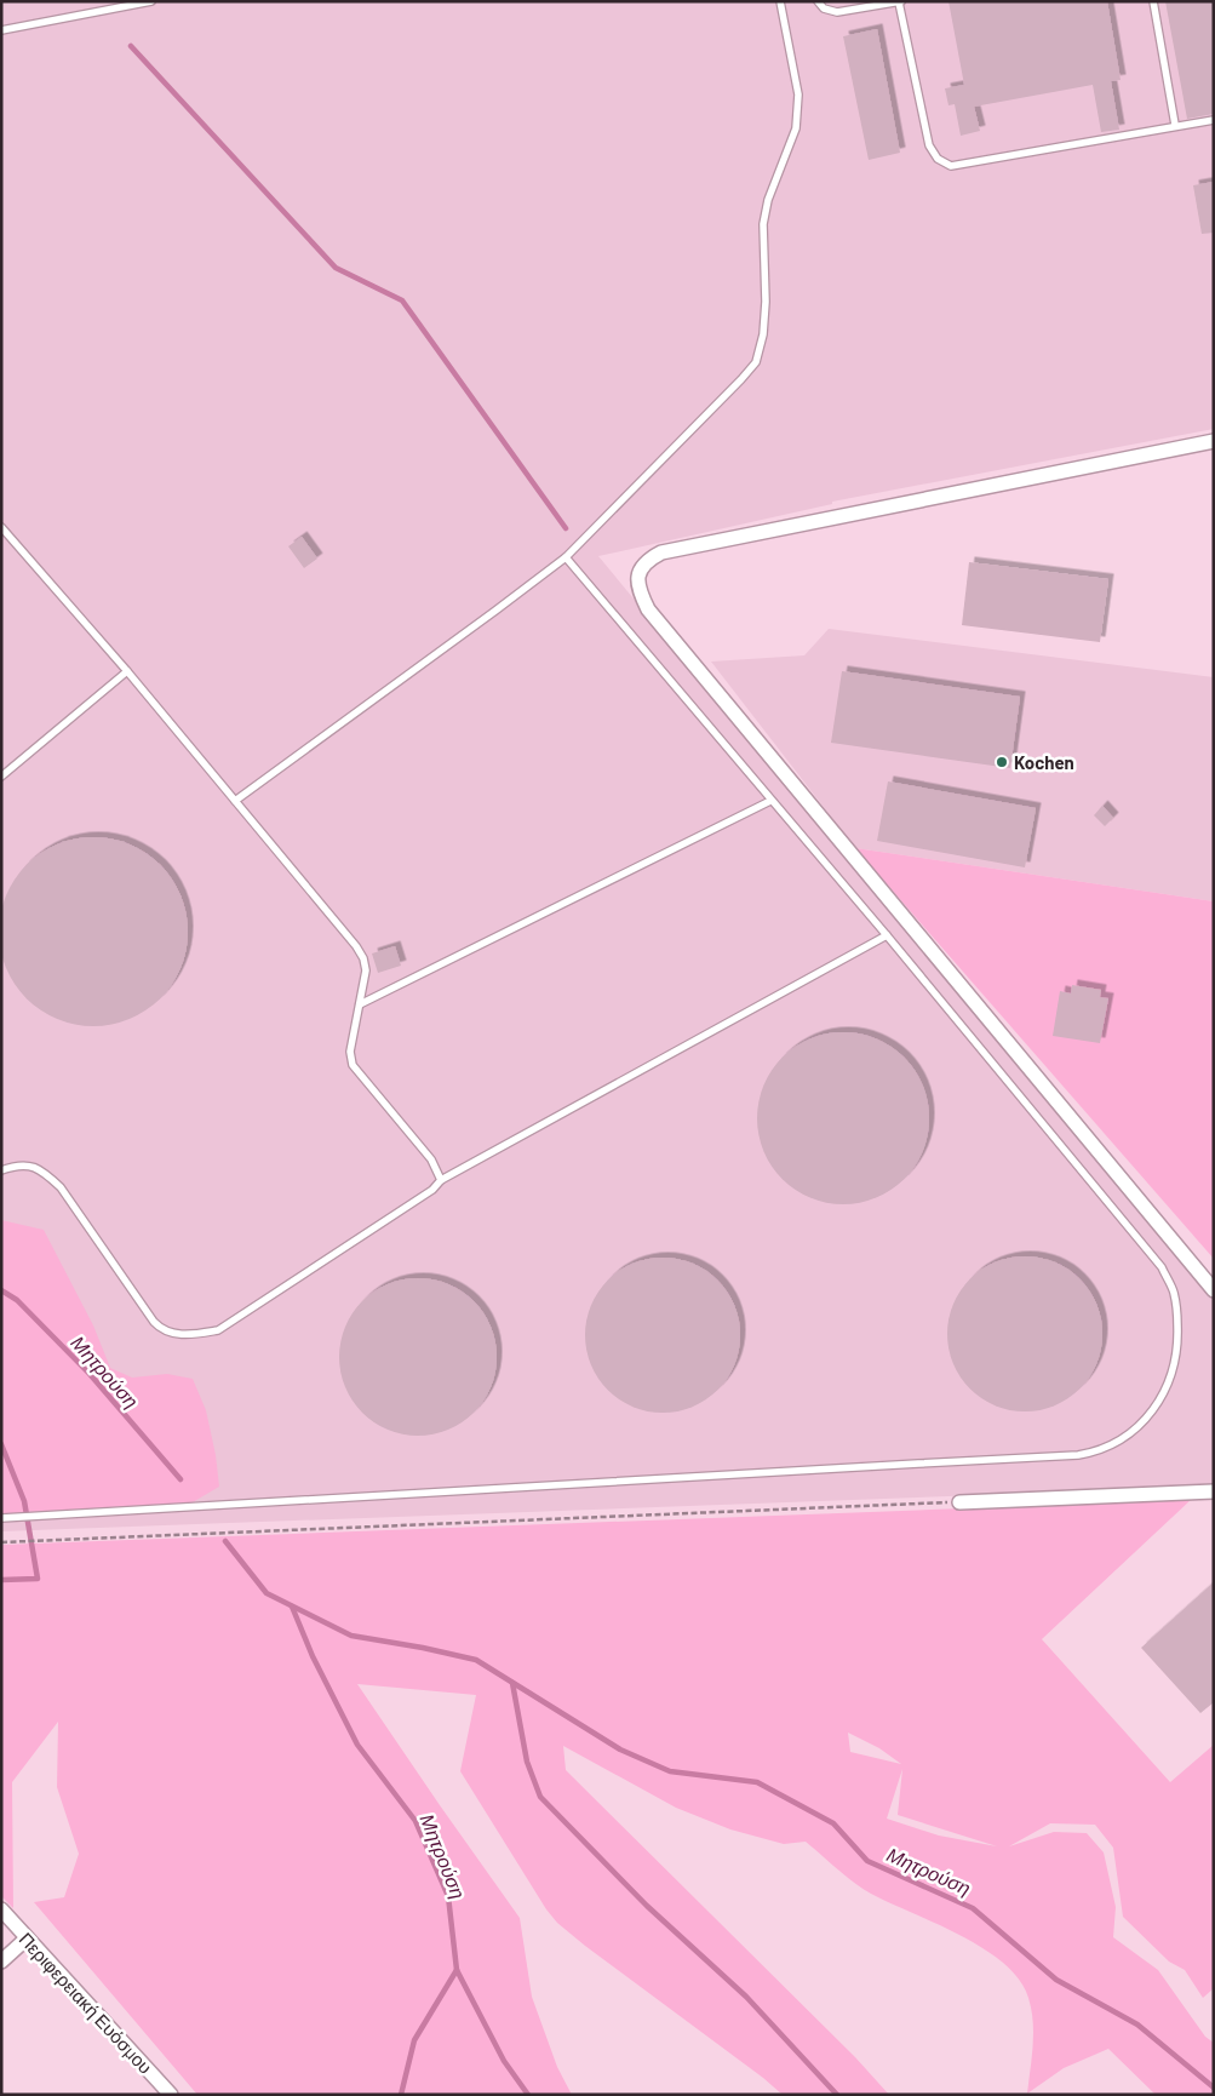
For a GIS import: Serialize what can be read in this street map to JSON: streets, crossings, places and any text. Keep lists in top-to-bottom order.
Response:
{
  "streets": {
    "street": ["Περιφερειακή Ευόσμου"]
  },
  "water": ["Μητρούση"],
  "places": ["Kochen"]
}
